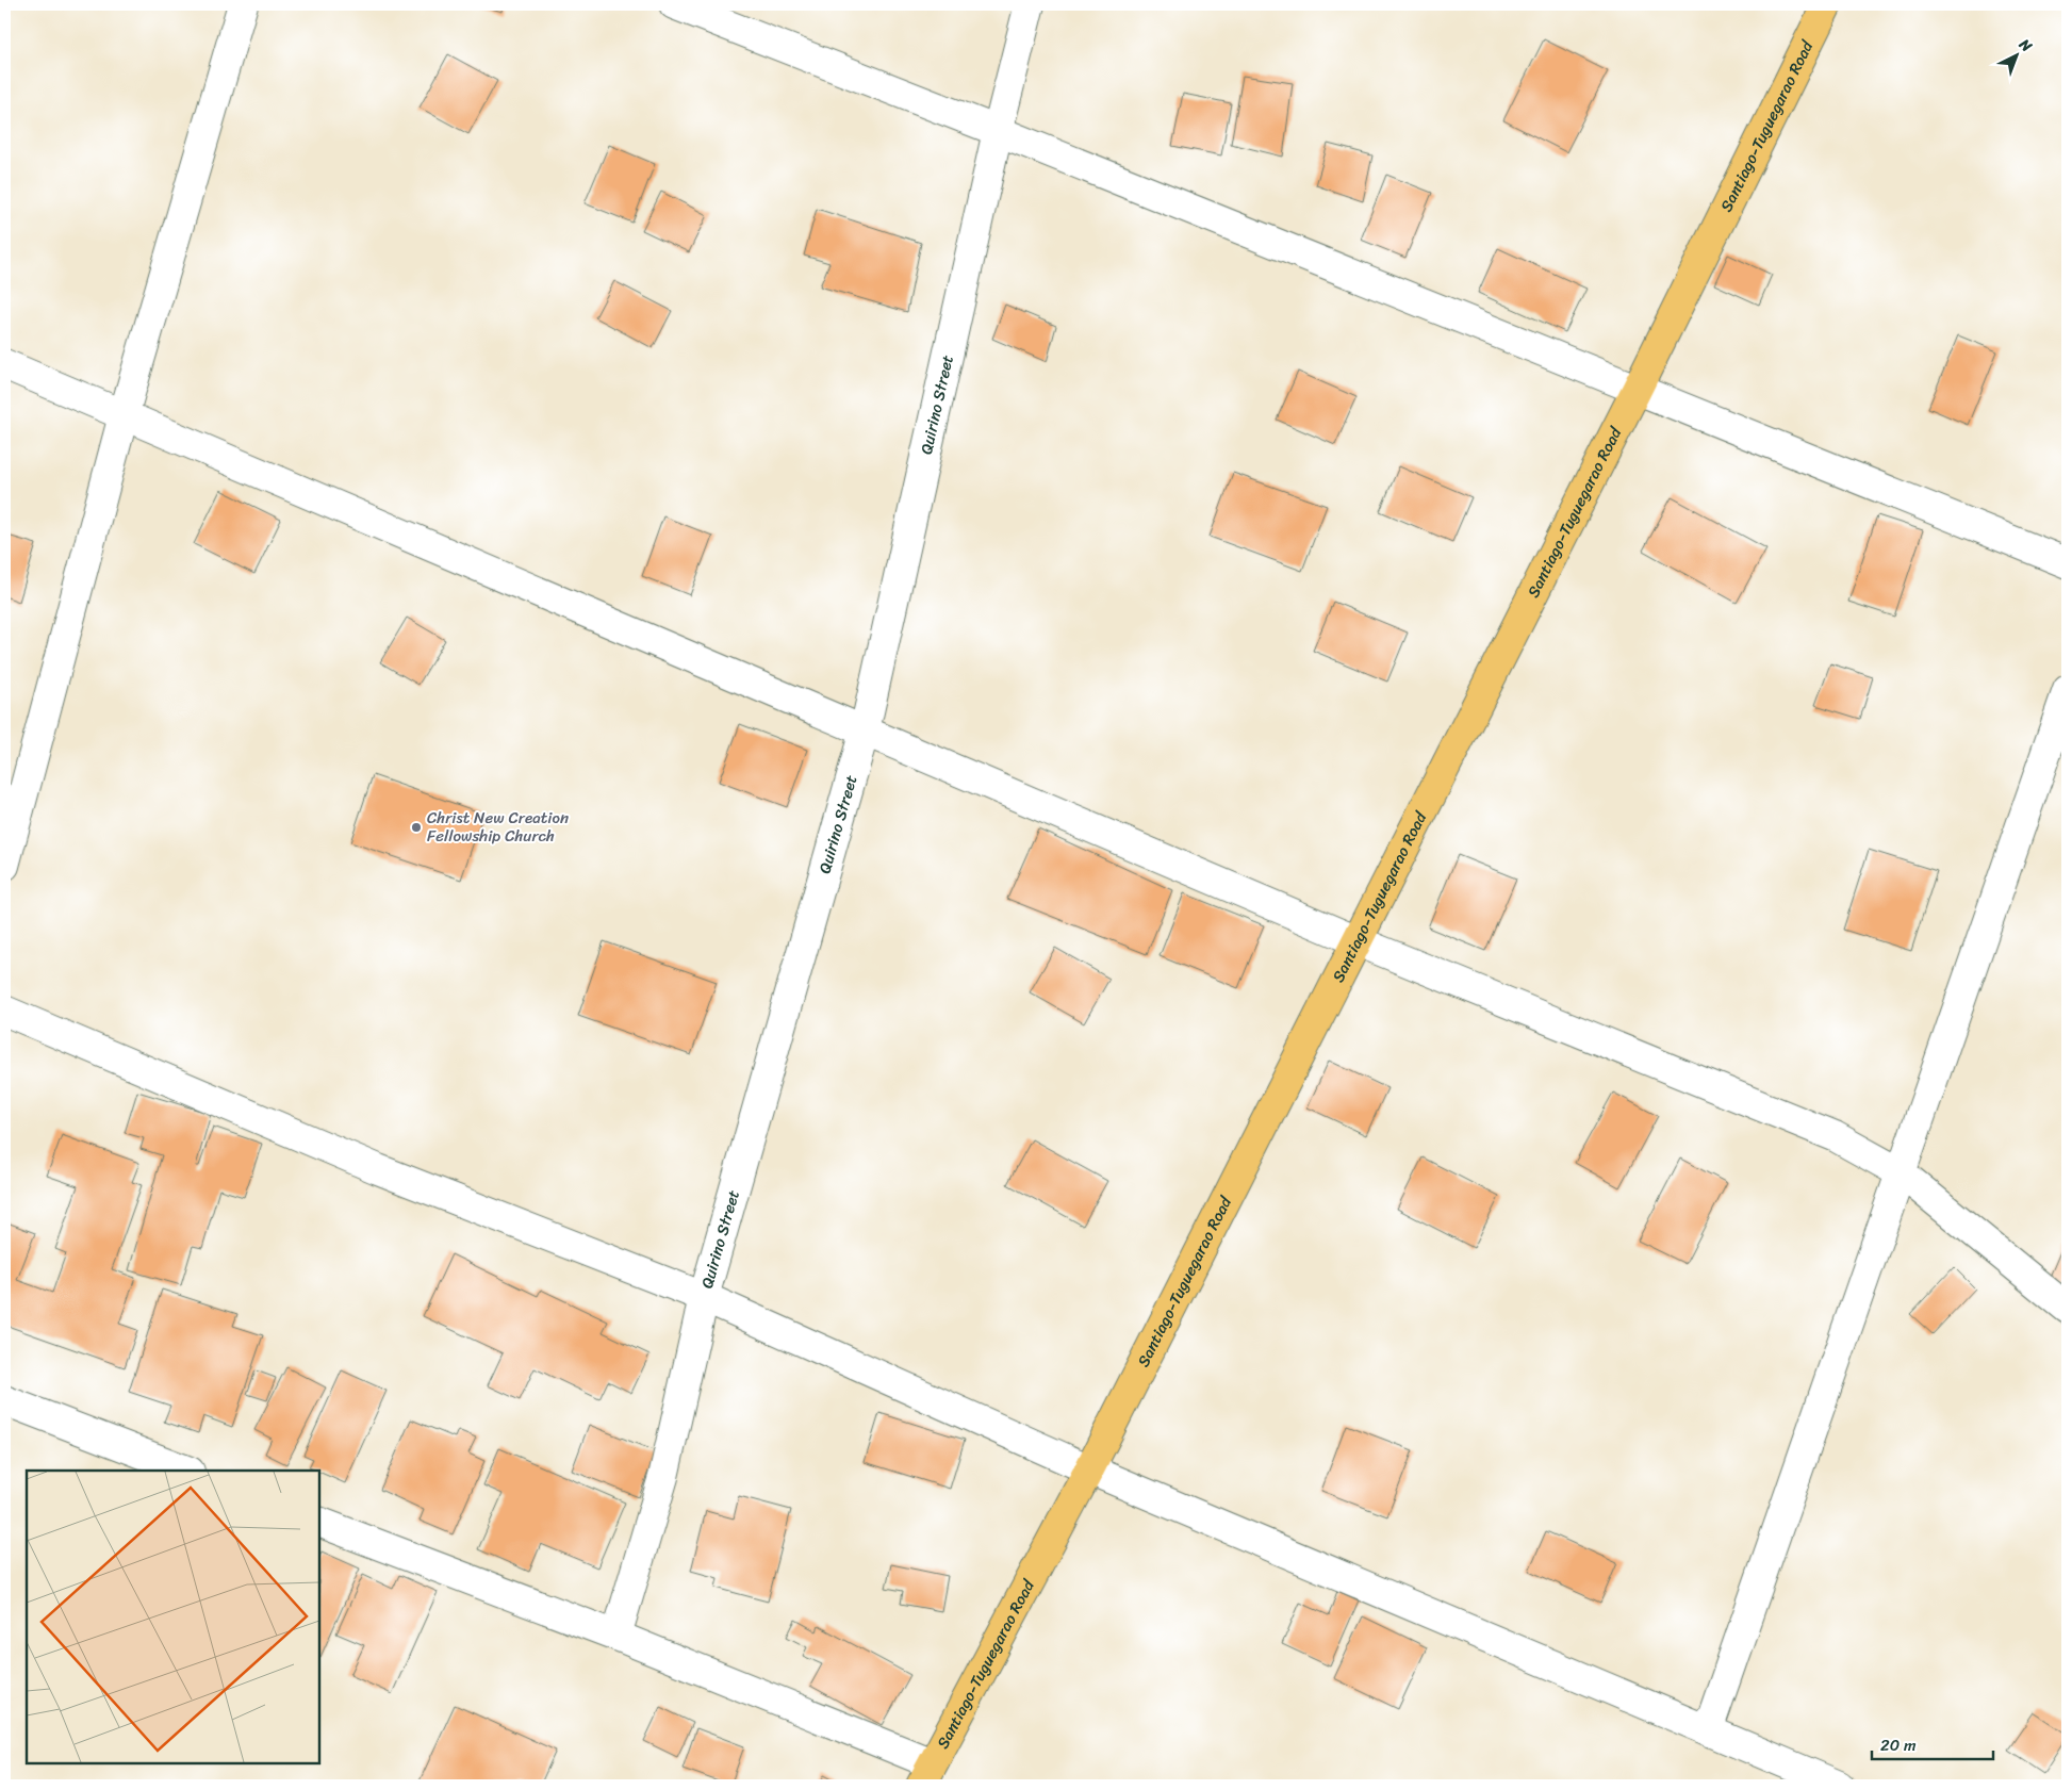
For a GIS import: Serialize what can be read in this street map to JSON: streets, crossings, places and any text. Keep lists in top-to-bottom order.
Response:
{
  "streets": {
    "highway": ["Santiago-Tuguegarao Road"],
    "street": ["Quirino Street"]
  },
  "places": ["Christ New Creation Fellowship Church"],
  "scale_bar": "20 m",
  "north": "top right"
}
